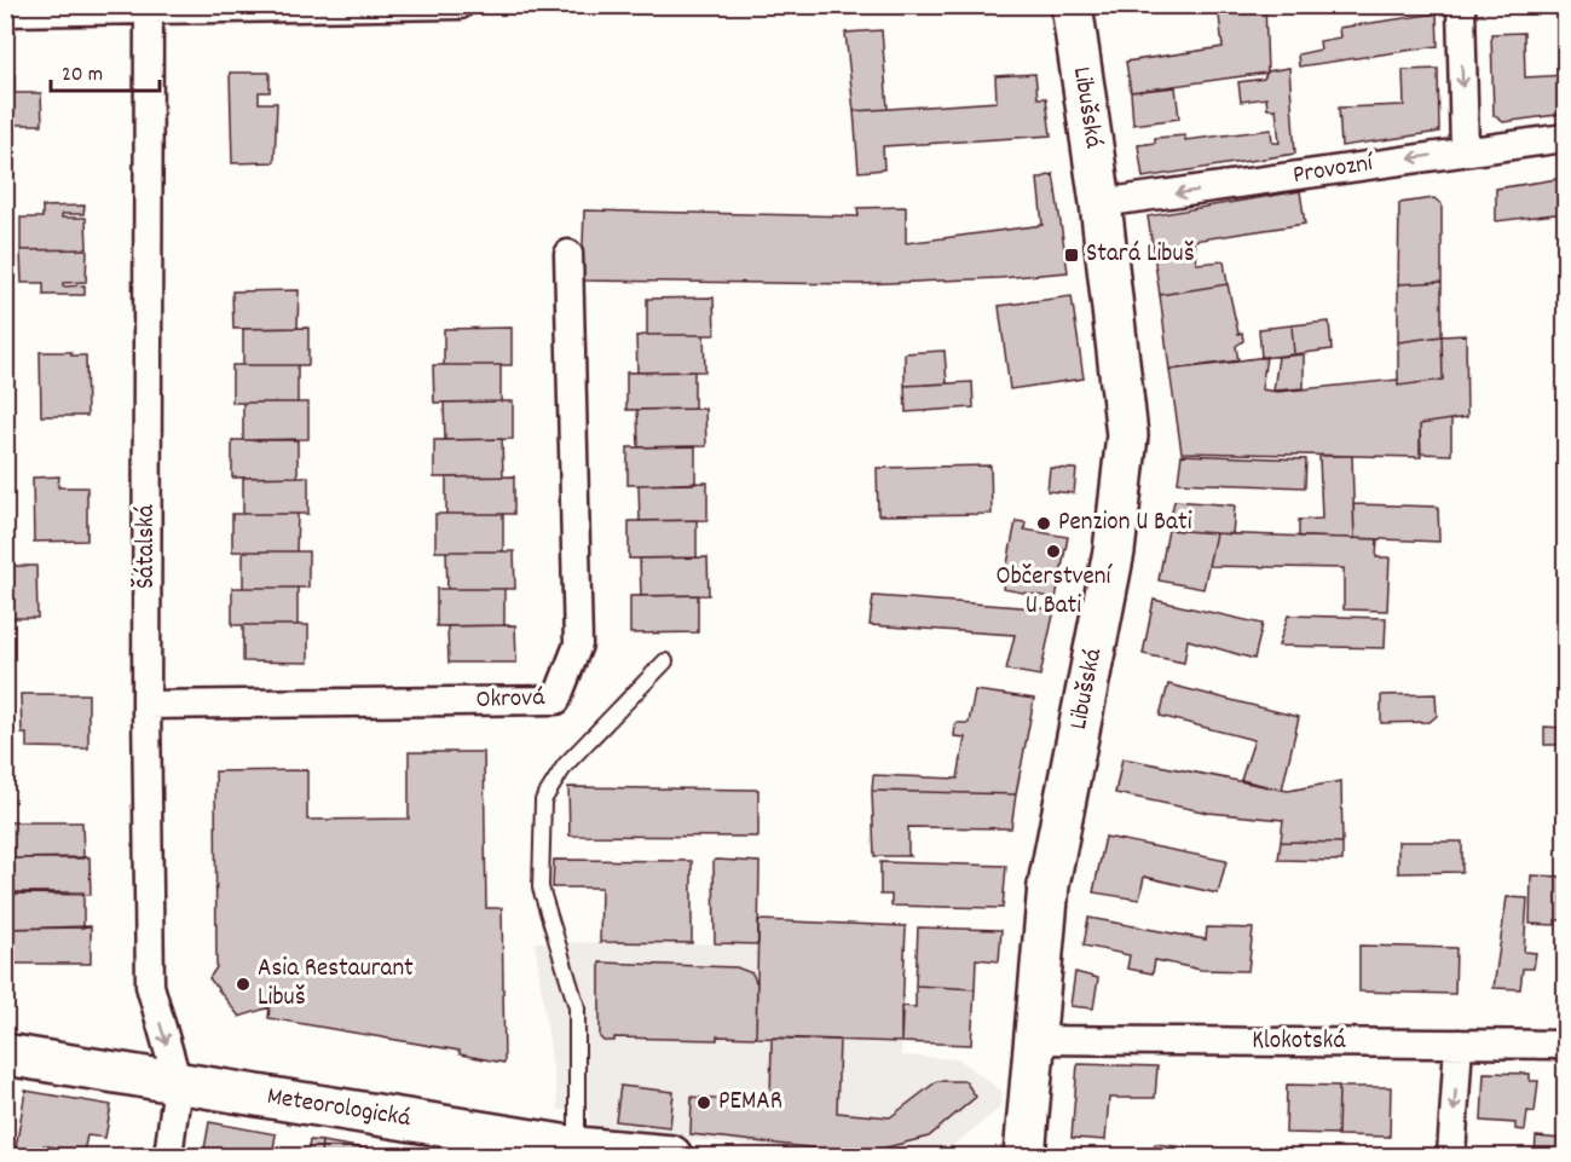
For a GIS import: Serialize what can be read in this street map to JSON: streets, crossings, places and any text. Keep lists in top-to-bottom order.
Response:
{
  "streets": {
    "street": [
      "Libušská",
      "Provozní",
      "Šátalská",
      "Okrová",
      "Klokotská",
      "Meteorologická"
    ]
  },
  "crossings": [
    ["Libušská", "Provozní"],
    ["Libušská", "Klokotská"],
    ["Šátalská", "Okrová"],
    ["Šátalská", "Meteorologická"]
  ],
  "one_way": ["Provozní", "Šátalská"],
  "places": {
    "transit": ["Stará Libuš"],
    "other": [
      "Penzion U Bati",
      "Občerstvení U Bati",
      "Asia Restaurant Libuš",
      "PEMAR"
    ]
  },
  "scale_bar": "20 m"
}
